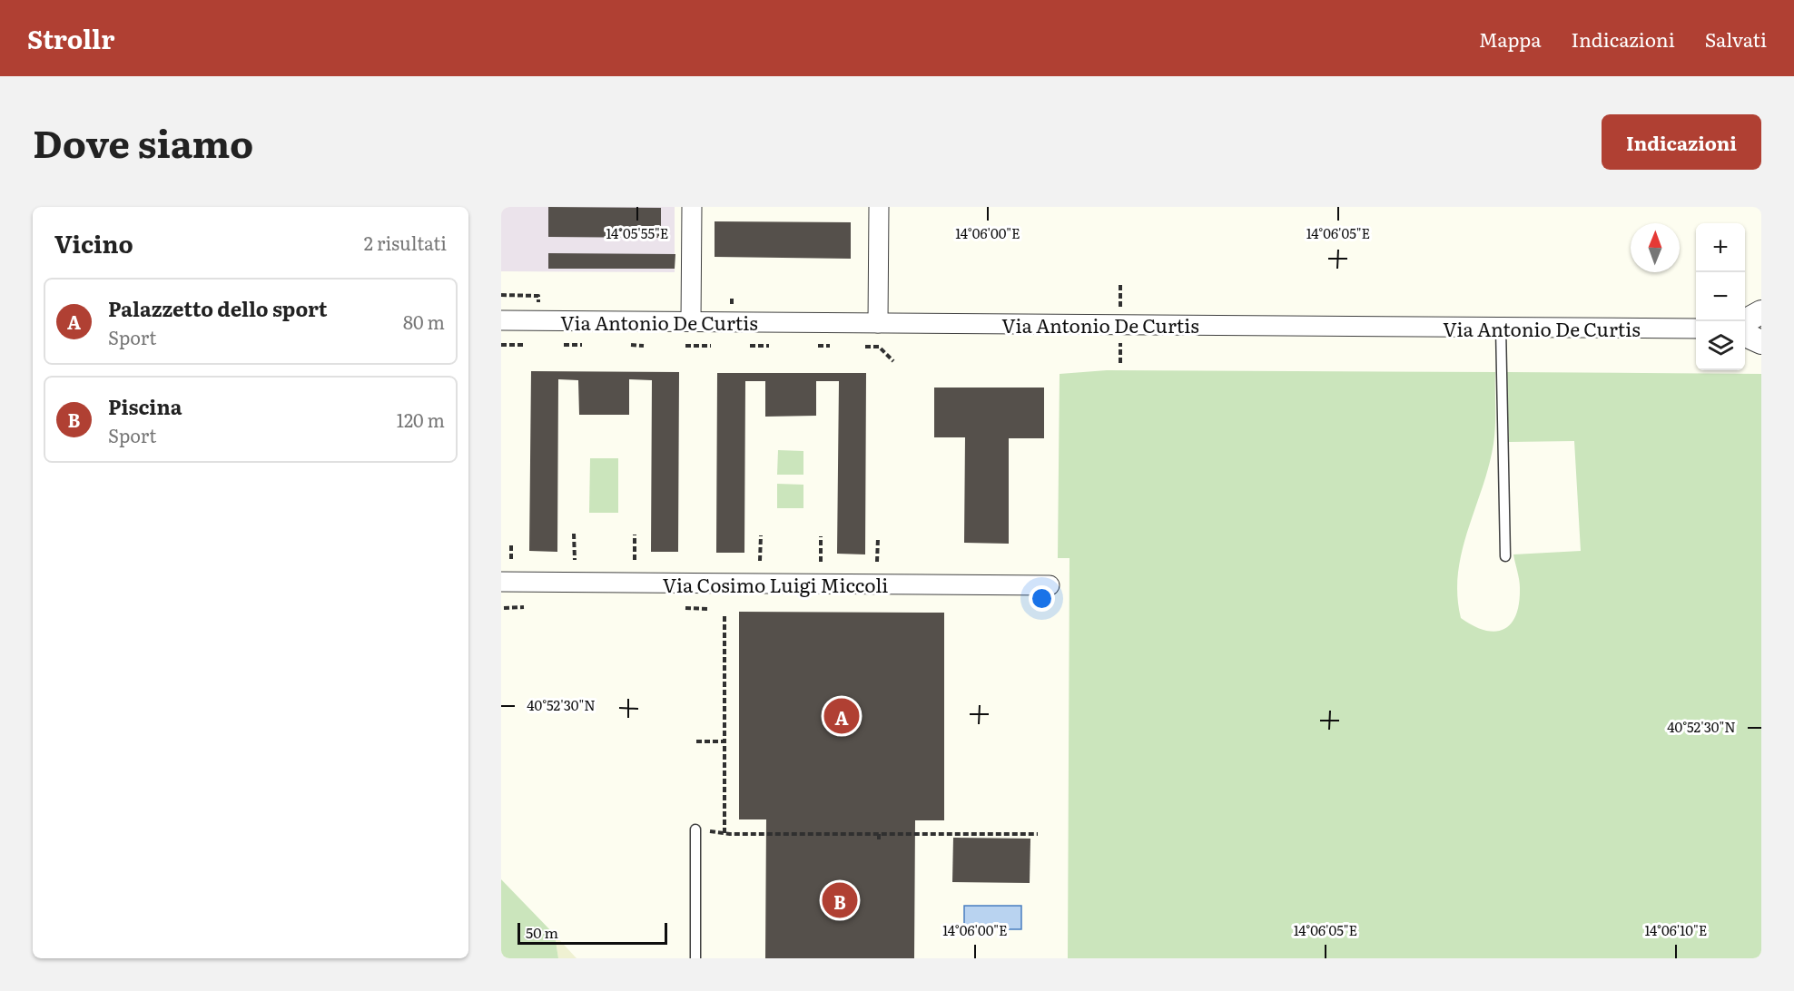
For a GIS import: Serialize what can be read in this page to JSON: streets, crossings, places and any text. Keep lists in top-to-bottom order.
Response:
{
  "streets": {
    "street": ["Via Antonio De Curtis", "Via Cosimo Luigi Miccoli"]
  },
  "scale_bar": "50 m",
  "north": "top",
  "page": {
    "header": "Strollr",
    "nav": ["Mappa", "Indicazioni", "Salvati"],
    "title": "Dove siamo",
    "buttons": "Indicazioni",
    "heading": ["Vicino", "2 risultati"],
    "map_buttons": ["+", "−"],
    "list": [
      {
        "mark": "A",
        "name": "Palazzetto dello sport",
        "note": "Sport",
        "value": "80 m"
      },
      {
        "mark": "B",
        "name": "Piscina",
        "note": "Sport",
        "value": "120 m"
      }
    ],
    "pins": ["A", "B"],
    "scale": "50 m"
  },
  "coordinates": [
    "14°05'55\"E",
    "14°06'00\"E",
    "14°06'05\"E",
    "40°52'30\"N",
    "14°06'10\"E"
  ]
}
